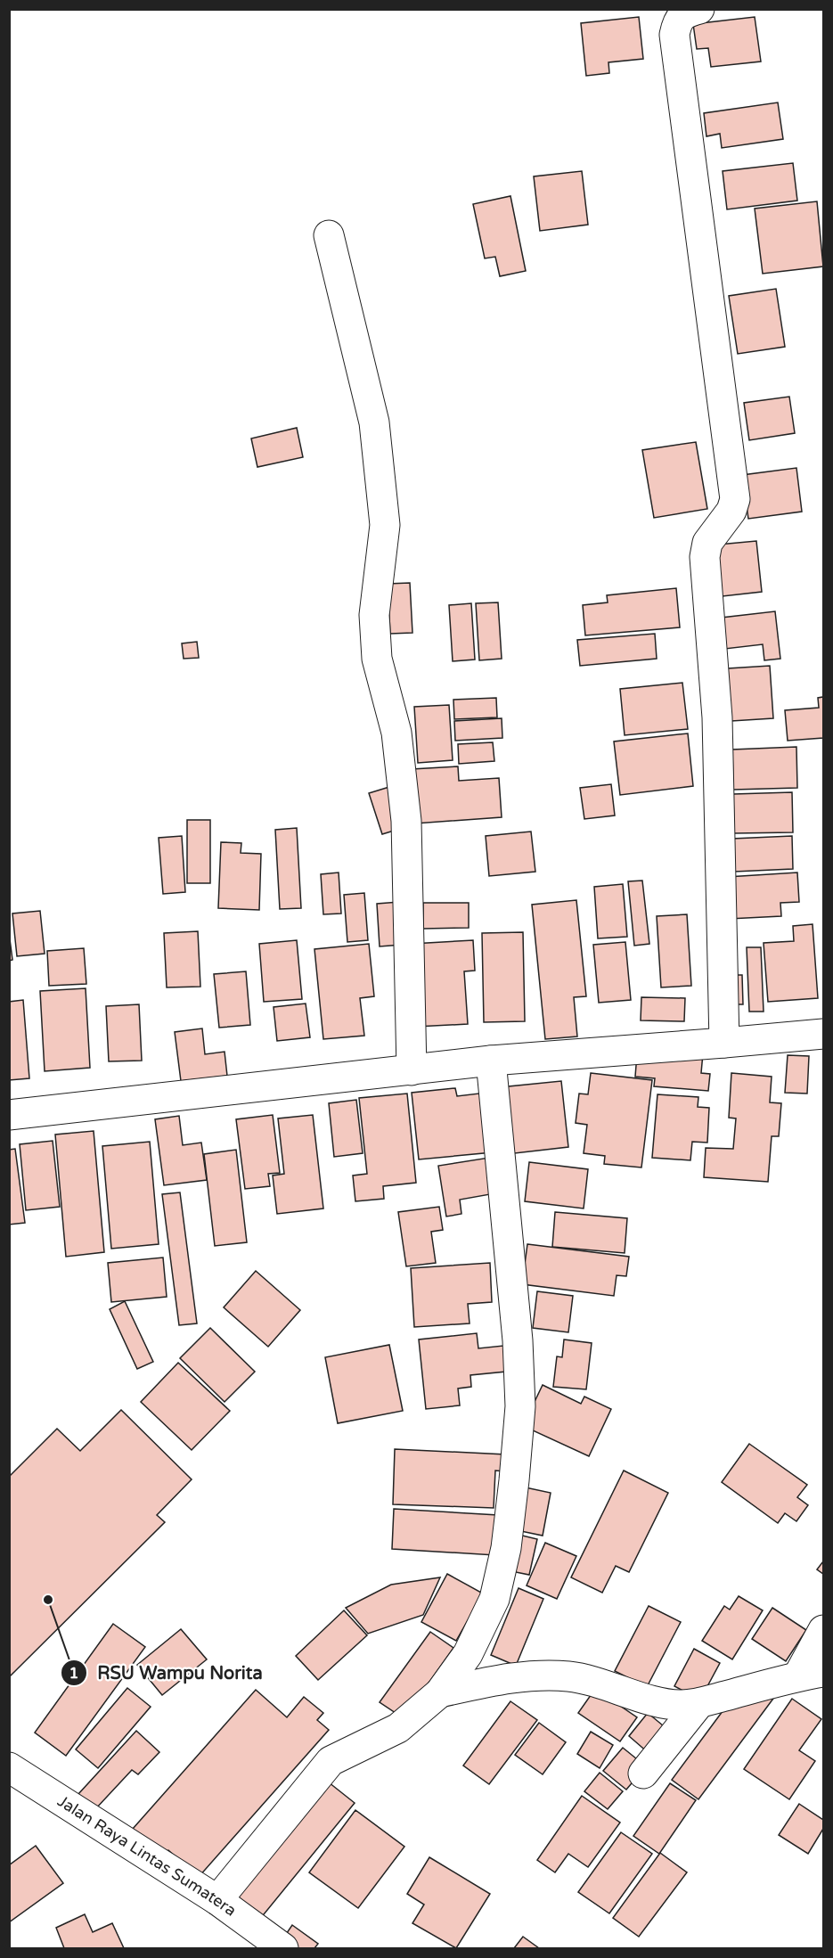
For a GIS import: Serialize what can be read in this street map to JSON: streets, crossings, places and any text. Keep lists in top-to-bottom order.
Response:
{
  "streets": {
    "main road": ["Jalan Raya Lintas Sumatera"]
  },
  "places": ["RSU Wampu Norita"]
}
